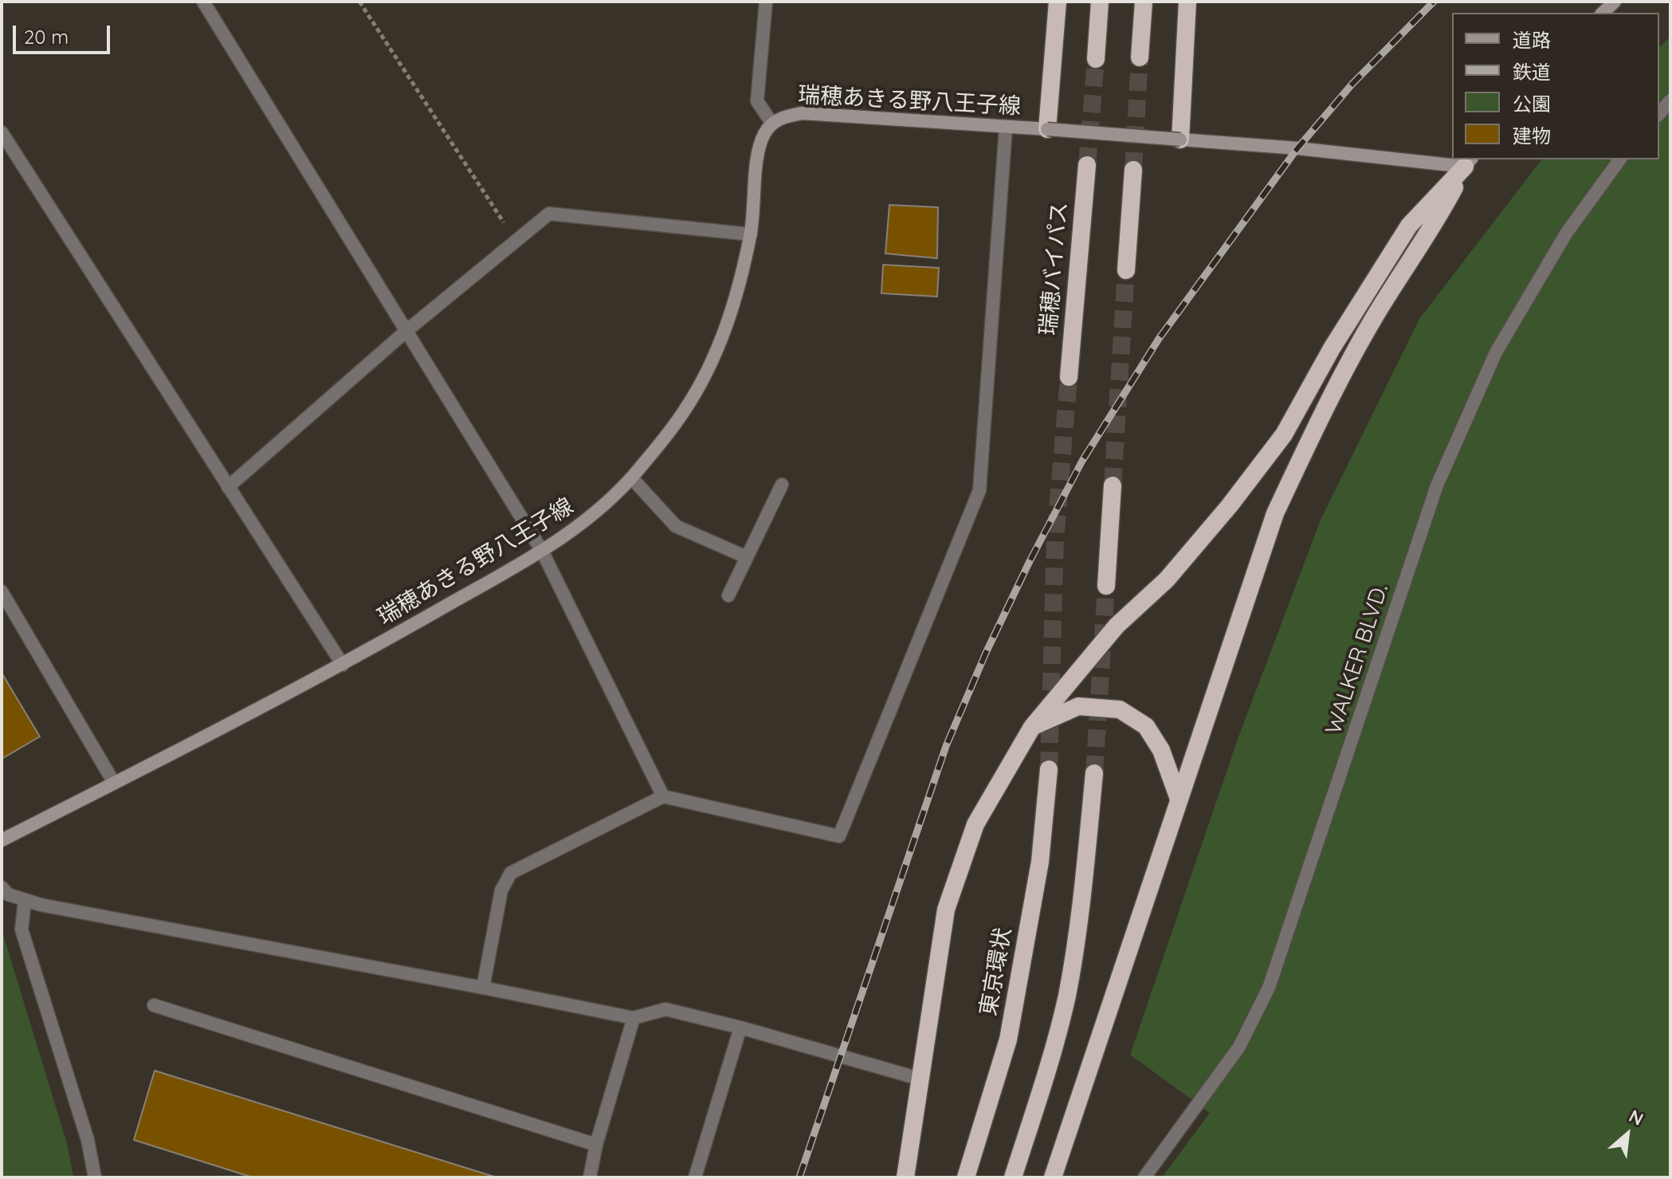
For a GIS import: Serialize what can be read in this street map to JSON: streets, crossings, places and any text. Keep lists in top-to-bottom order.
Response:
{
  "streets": {
    "highway": ["瑞穂バイパス", "東京環状"],
    "main road": ["瑞穂あきる野八王子線"],
    "street": ["WALKER BLVD."]
  },
  "legend": [
    "道路",
    "鉄道",
    "公園",
    "建物"
  ],
  "scale_bar": "20 m",
  "north": "top right"
}
